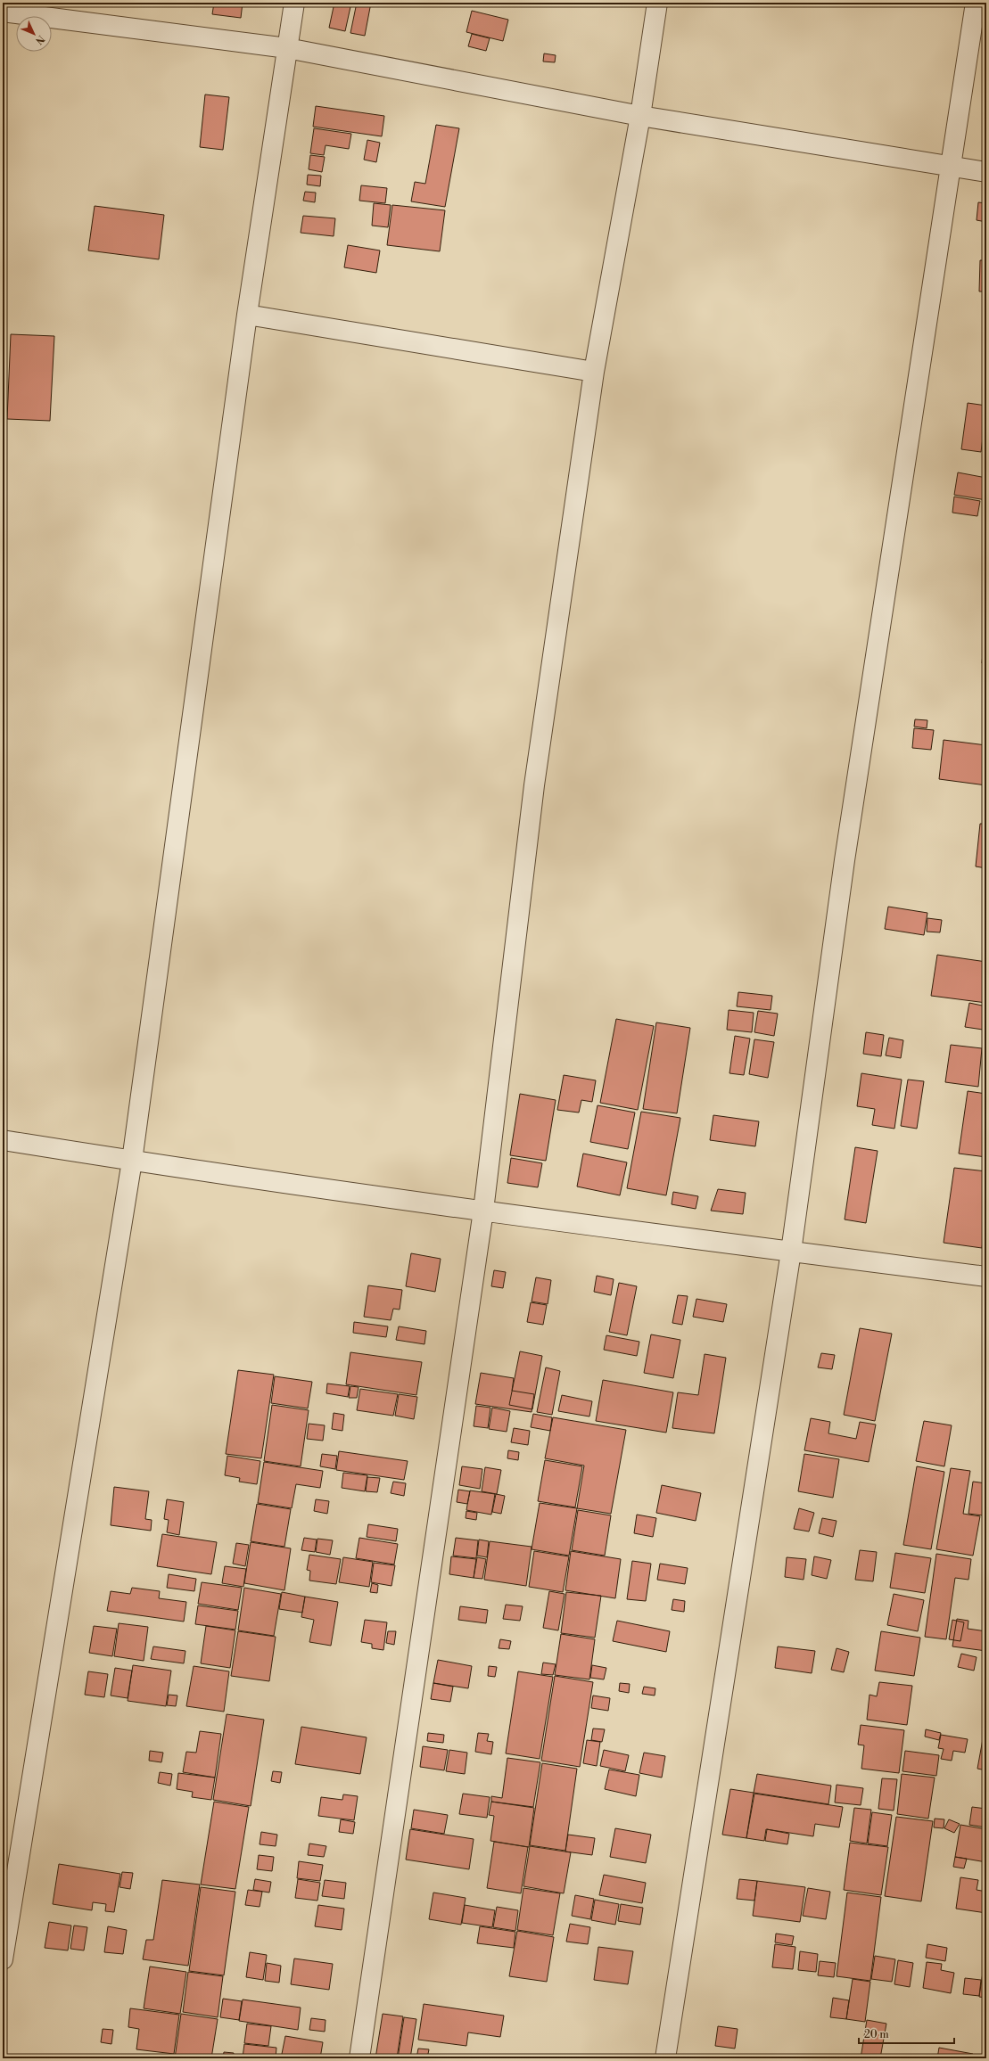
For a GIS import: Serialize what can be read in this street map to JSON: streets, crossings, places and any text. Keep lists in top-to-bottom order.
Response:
{
  "scale_bar": "20 m",
  "north": "bottom right"
}
